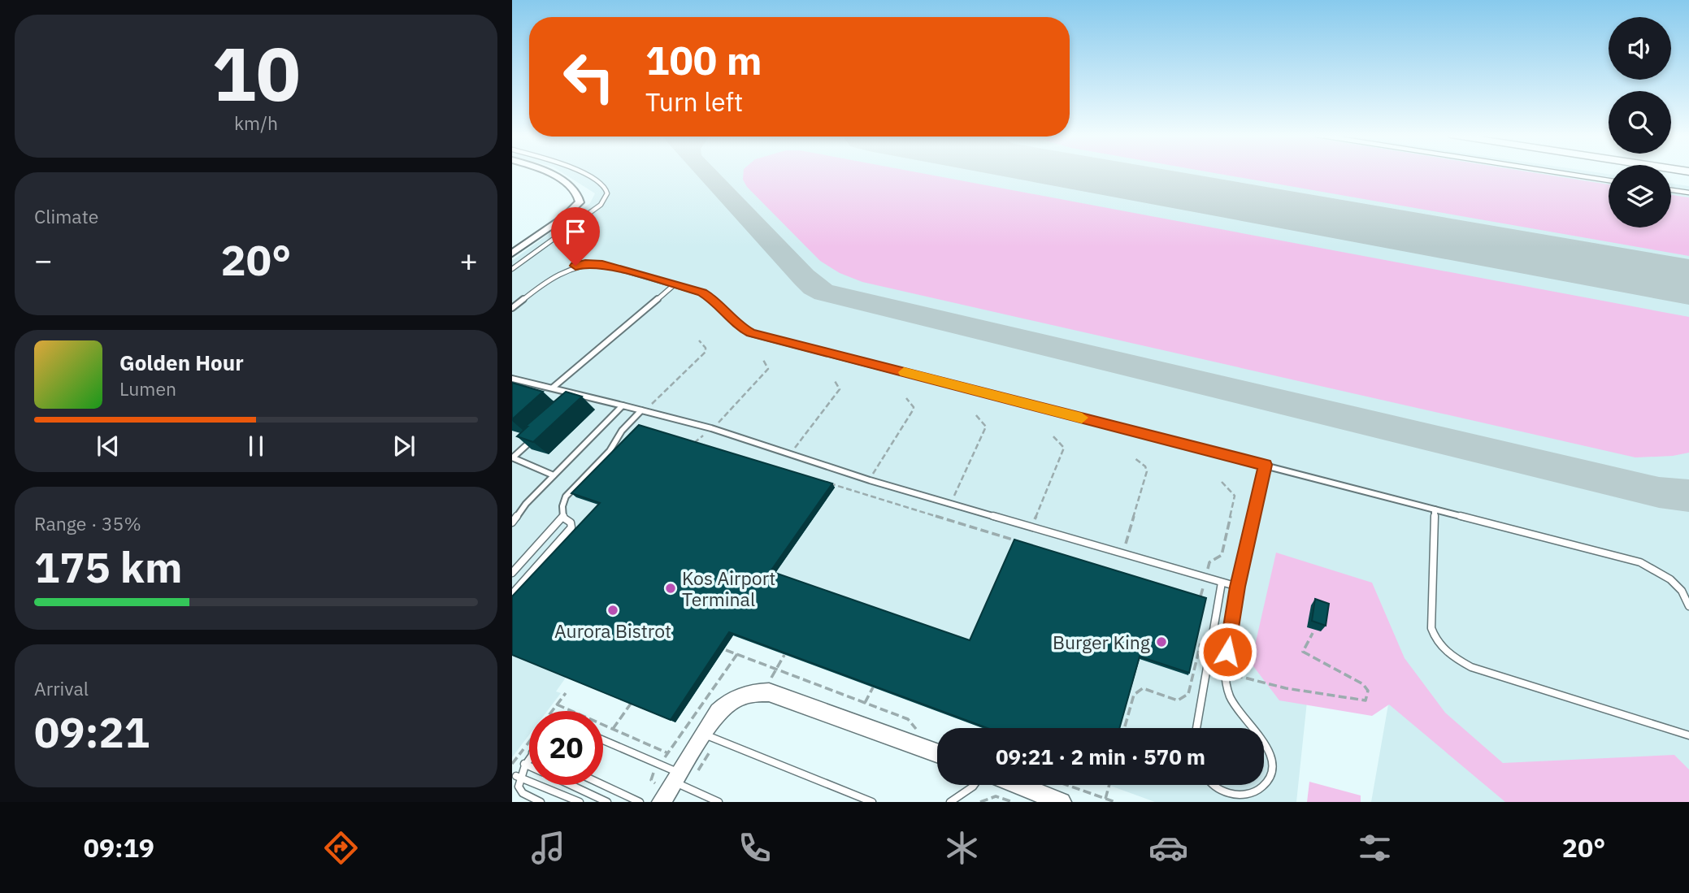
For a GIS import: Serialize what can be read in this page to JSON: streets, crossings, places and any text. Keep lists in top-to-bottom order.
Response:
{
  "places": ["Kos Airport Terminal", "Aurora Bistrot", "Burger King"],
  "page": {
    "tile": [
      ["10", "km/h"],
      "Climate",
      ["Range · 35%", "175 km"],
      ["Arrival", "09:21"]
    ],
    "turn": ["100 m", "Turn left"],
    "heat": ["−", "20°", "+"],
    "song": ["Golden Hour", "Lumen"],
    "limit": "20",
    "trip": "09:21 · 2 min · 570 m",
    "tabs": ["09:19", "20°"]
  }
}
